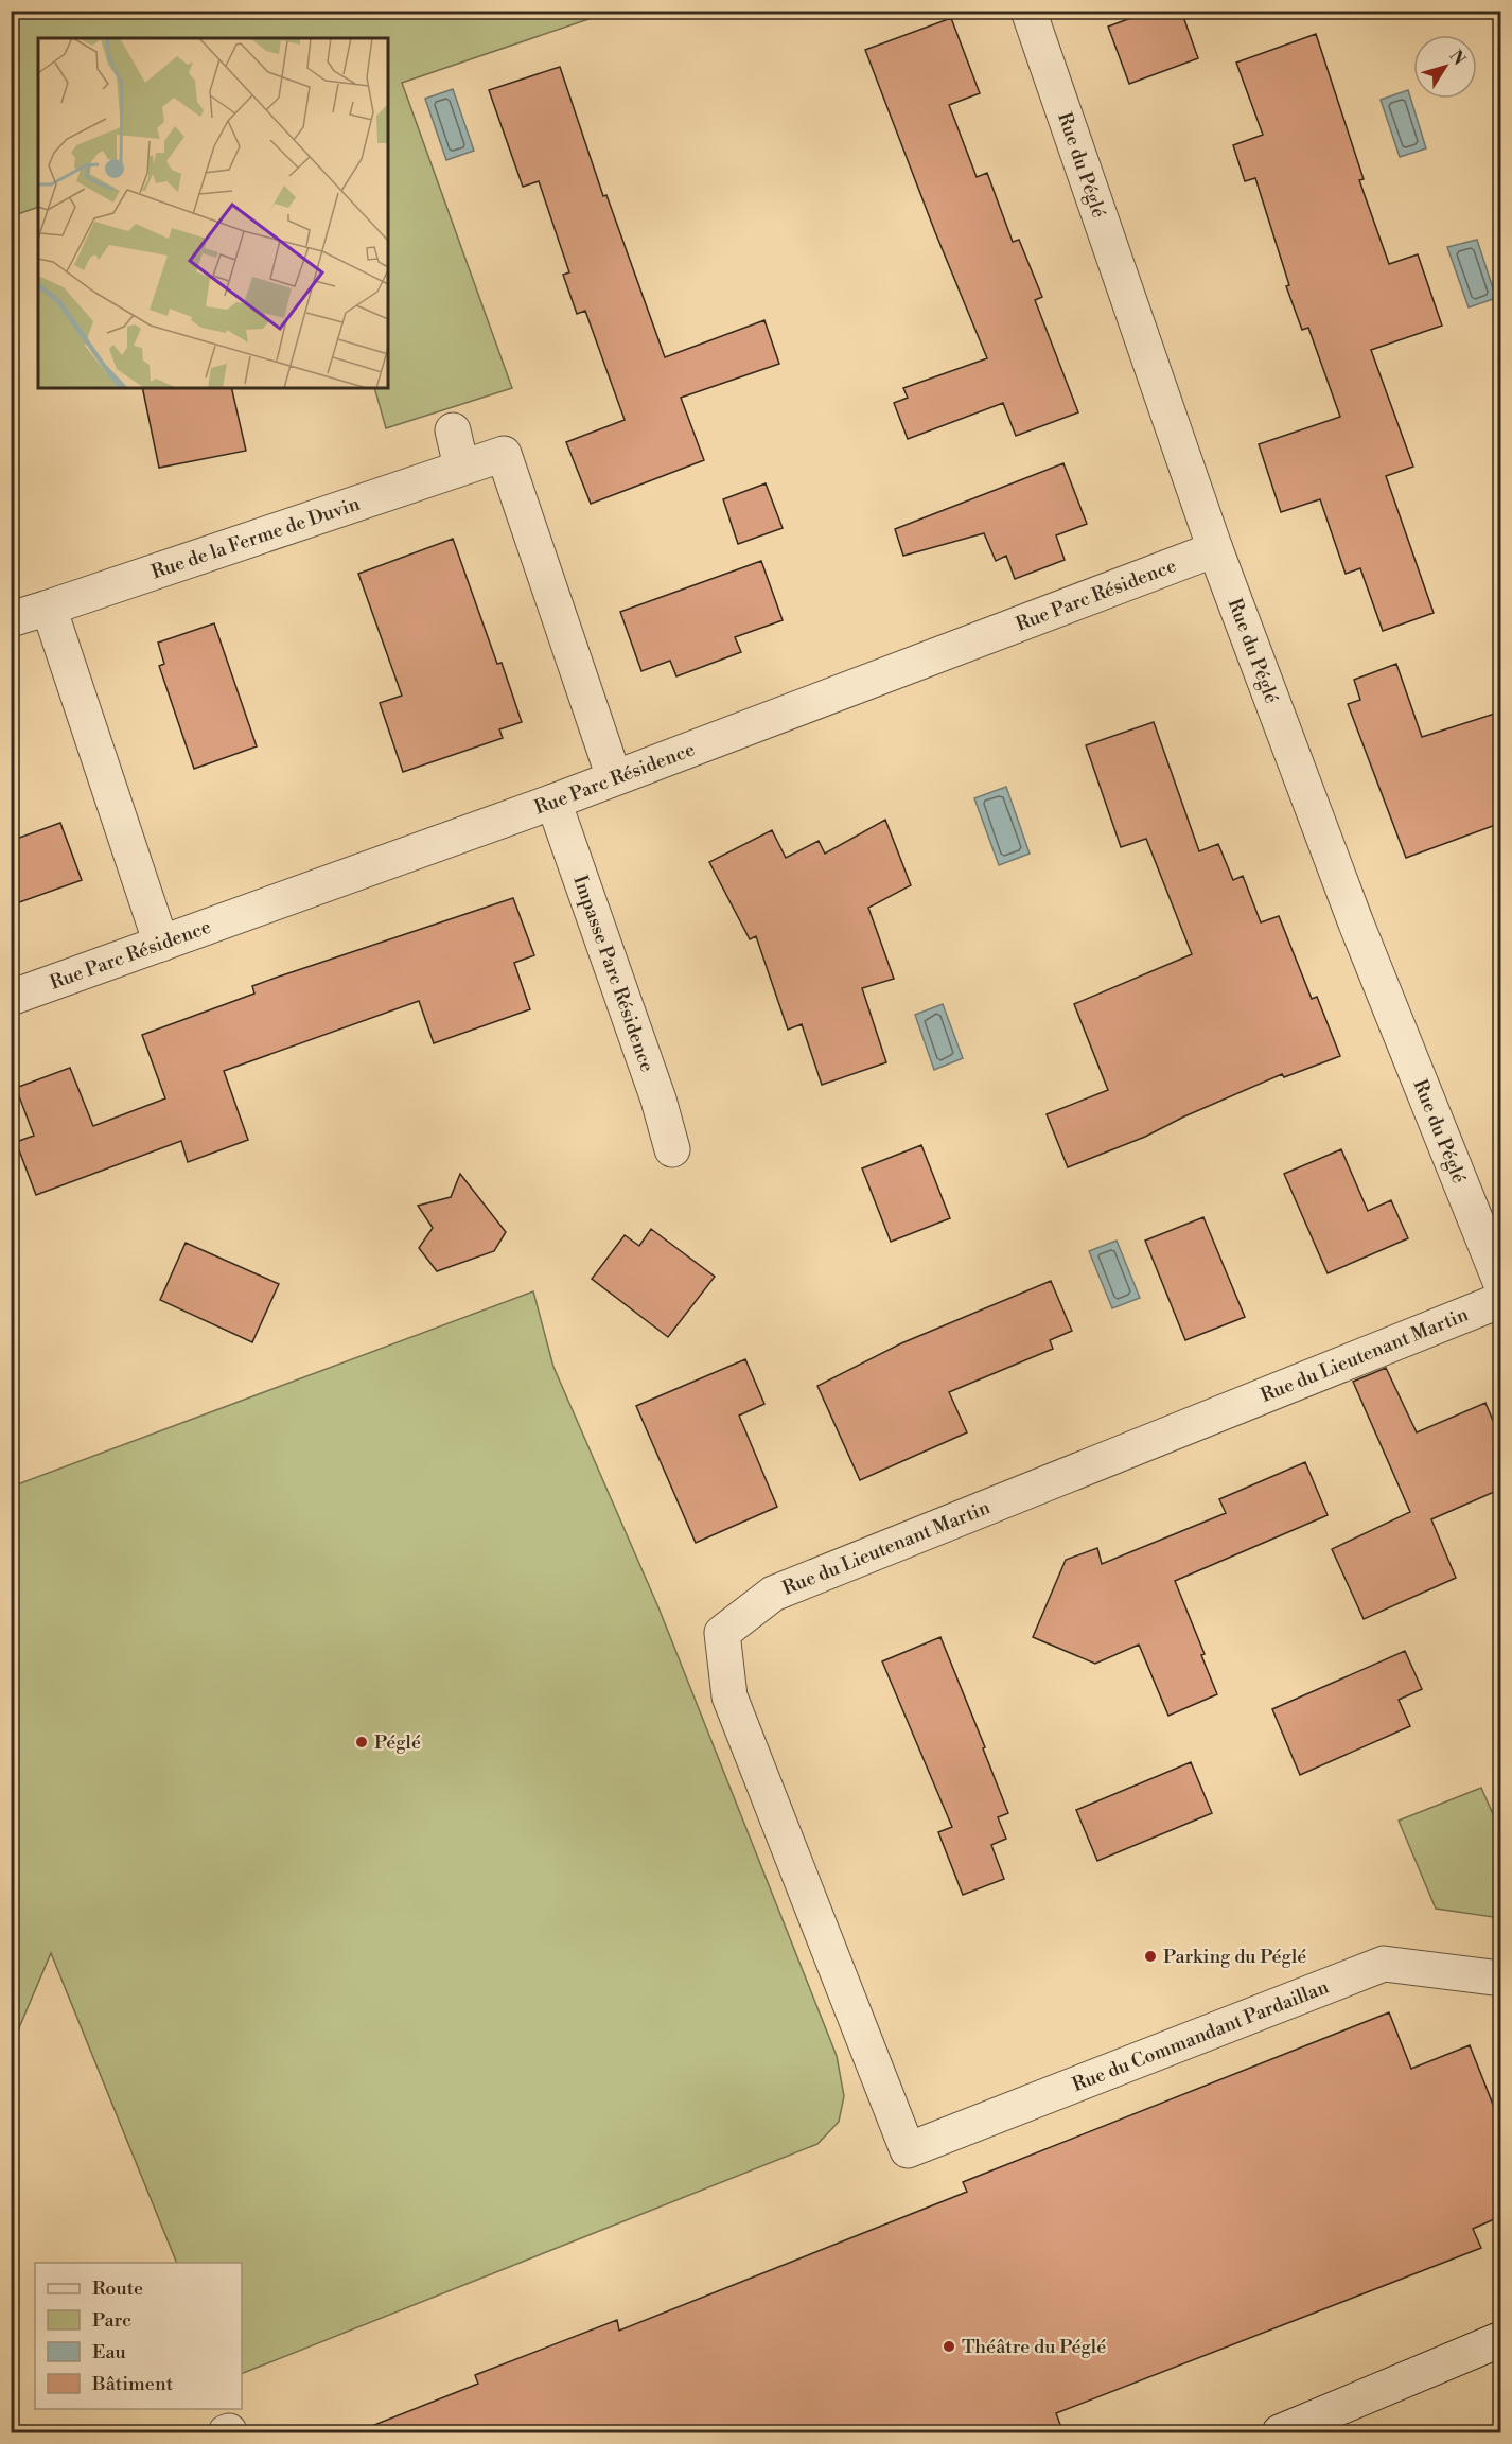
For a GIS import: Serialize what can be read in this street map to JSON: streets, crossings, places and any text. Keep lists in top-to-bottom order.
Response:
{
  "streets": {
    "street": [
      "Rue du Péglé",
      "Rue de la Ferme de Duvin",
      "Rue Parc Résidence",
      "Impasse Parc Résidence",
      "Rue du Lieutenant Martin",
      "Rue du Commandant Pardaillan"
    ]
  },
  "crossings": [
    ["Rue du Péglé", "Rue Parc Résidence"],
    ["Rue de la Ferme de Duvin", "Rue Parc Résidence"],
    ["Rue Parc Résidence", "Impasse Parc Résidence"],
    ["Rue du Lieutenant Martin", "Rue du Commandant Pardaillan"]
  ],
  "places": ["Péglé", "Parking du Péglé", "Théâtre du Péglé"],
  "legend": [
    "Route",
    "Parc",
    "Eau",
    "Bâtiment"
  ],
  "north": "top right"
}
